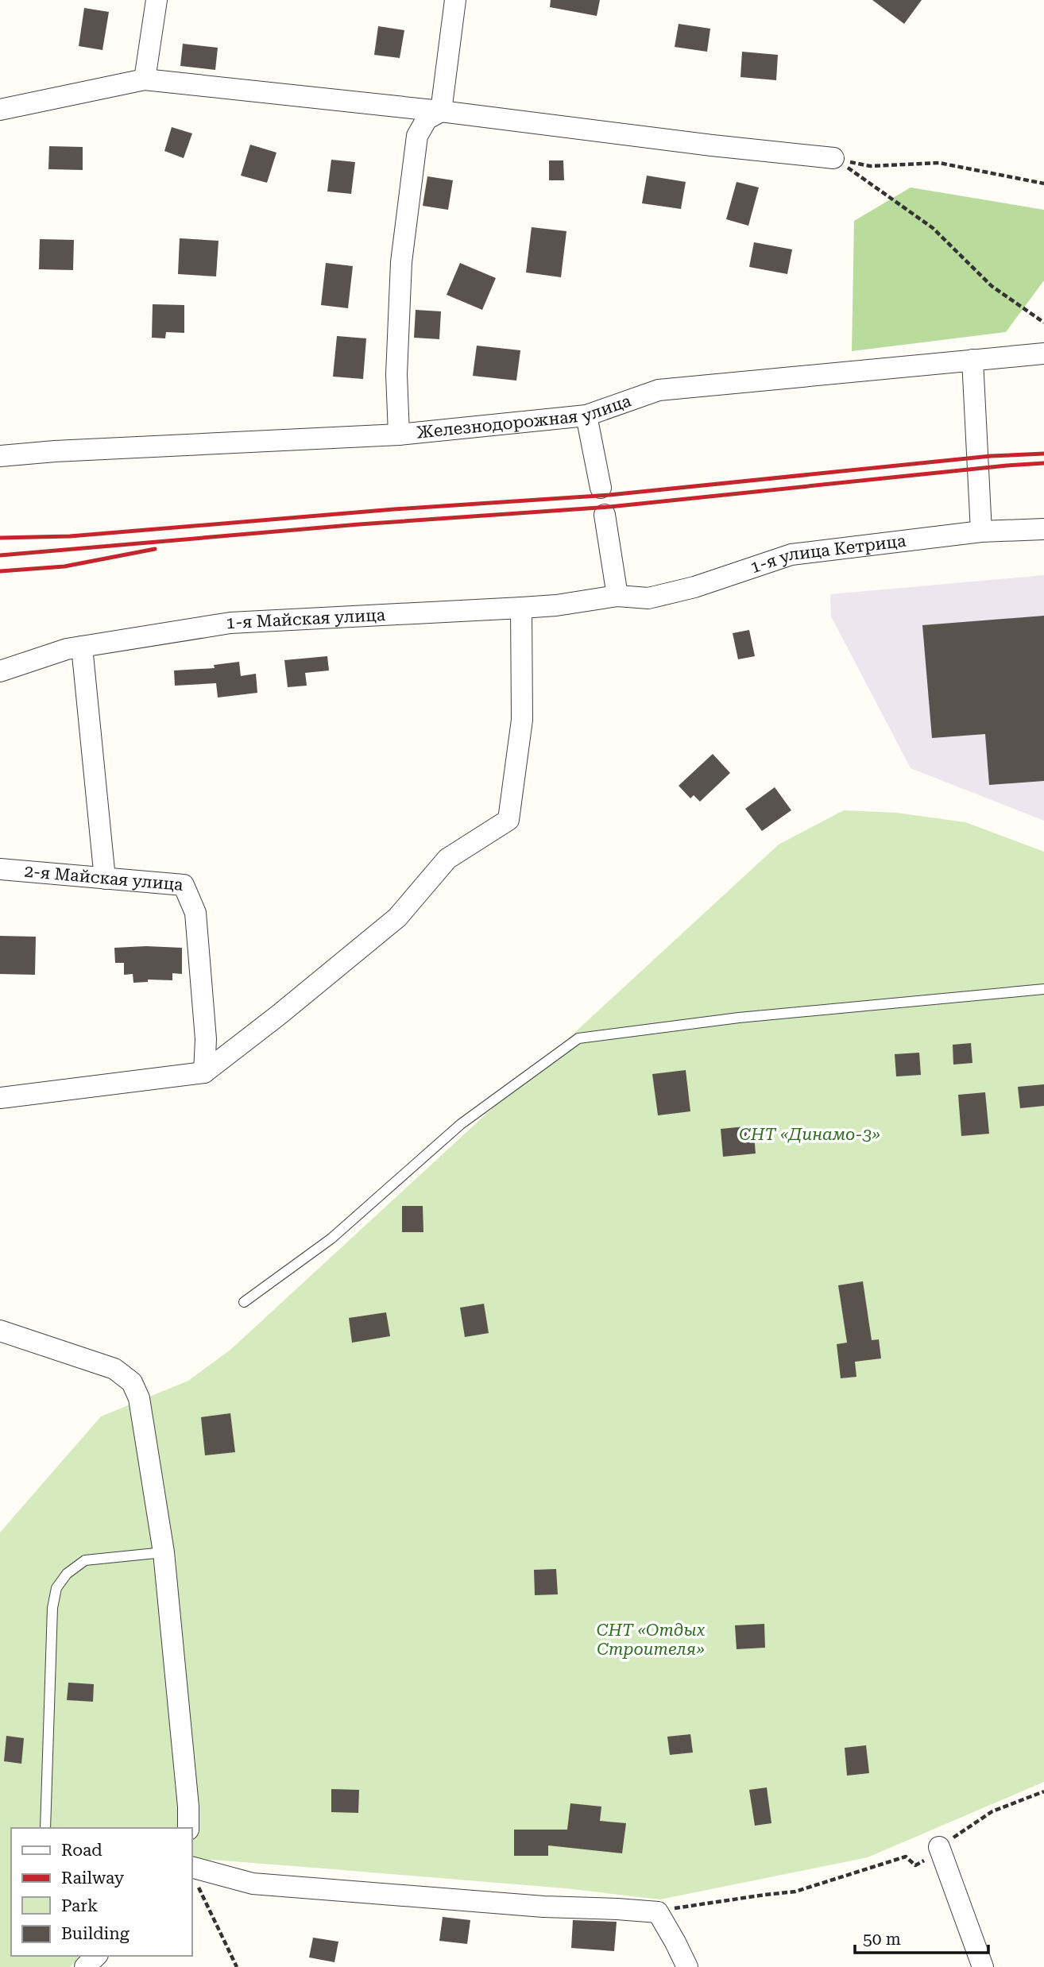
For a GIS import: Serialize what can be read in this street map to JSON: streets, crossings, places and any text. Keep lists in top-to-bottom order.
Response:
{
  "streets": {
    "street": [
      "Железнодорожная улица",
      "1-я улица Кетрица",
      "1-я Майская улица",
      "2-я Майская улица"
    ]
  },
  "crossings": [
    ["1-я улица Кетрица", "1-я Майская улица"]
  ],
  "parks": ["СНТ «Динамо-3»", "СНТ «Отдых Строителя»"],
  "legend": [
    "Road",
    "Railway",
    "Park",
    "Building"
  ],
  "scale_bar": "50 m"
}
